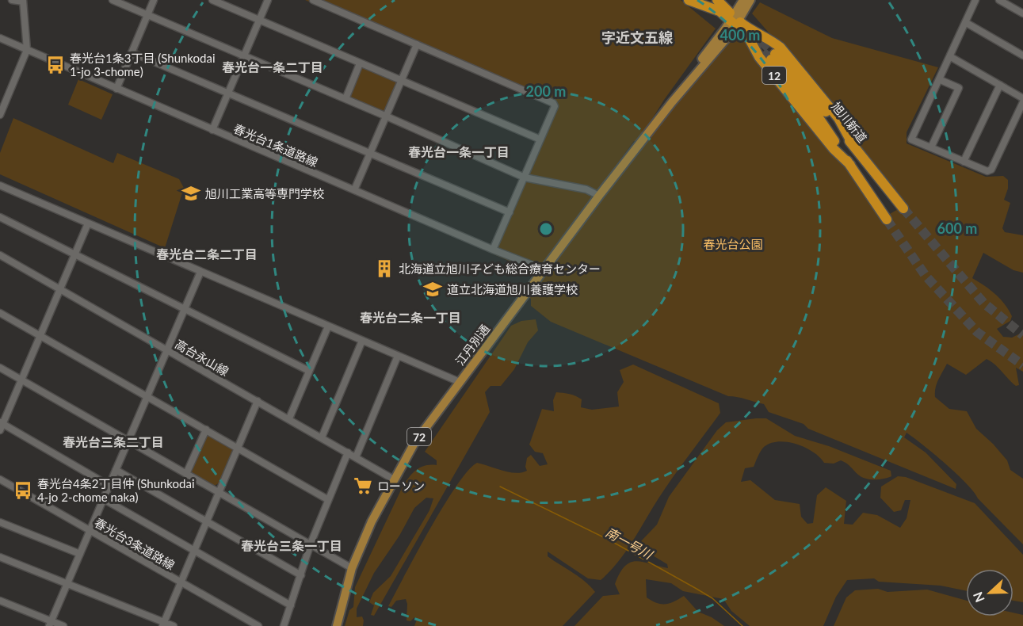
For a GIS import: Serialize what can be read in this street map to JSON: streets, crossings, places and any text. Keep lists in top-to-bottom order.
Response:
{
  "streets": {
    "highway": ["12", "旭川新道"],
    "main road": ["江丹別通", "72"],
    "street": ["春光台1条道路線", "高台永山線", "春光台3条道路線"]
  },
  "crossings": [
    ["12", "旭川新道"],
    ["12", "江丹別通"],
    ["春光台1条道路線", "江丹別通"],
    ["江丹別通", "高台永山線"]
  ],
  "districts": [
    "字近文五線",
    "春光台一条二丁目",
    "春光台一条一丁目",
    "春光台二条二丁目",
    "春光台二条一丁目",
    "春光台三条二丁目",
    "春光台三条一丁目"
  ],
  "water": ["南一号川"],
  "parks": ["春光台公園"],
  "places": {
    "bus stop": ["春光台1条3丁目 (Shunkodai 1-jo 3-chome)", "春光台4条2丁目仲 (Shunkodai 4-jo 2-chome naka)"],
    "school or university": ["旭川工業高等専門学校", "道立北海道旭川養護学校"],
    "building": ["北海道立旭川子ども総合療育センター"],
    "supermarket": ["ローソン"]
  },
  "north": "left",
  "rings": ["400 m", "200 m", "600 m"]
}
